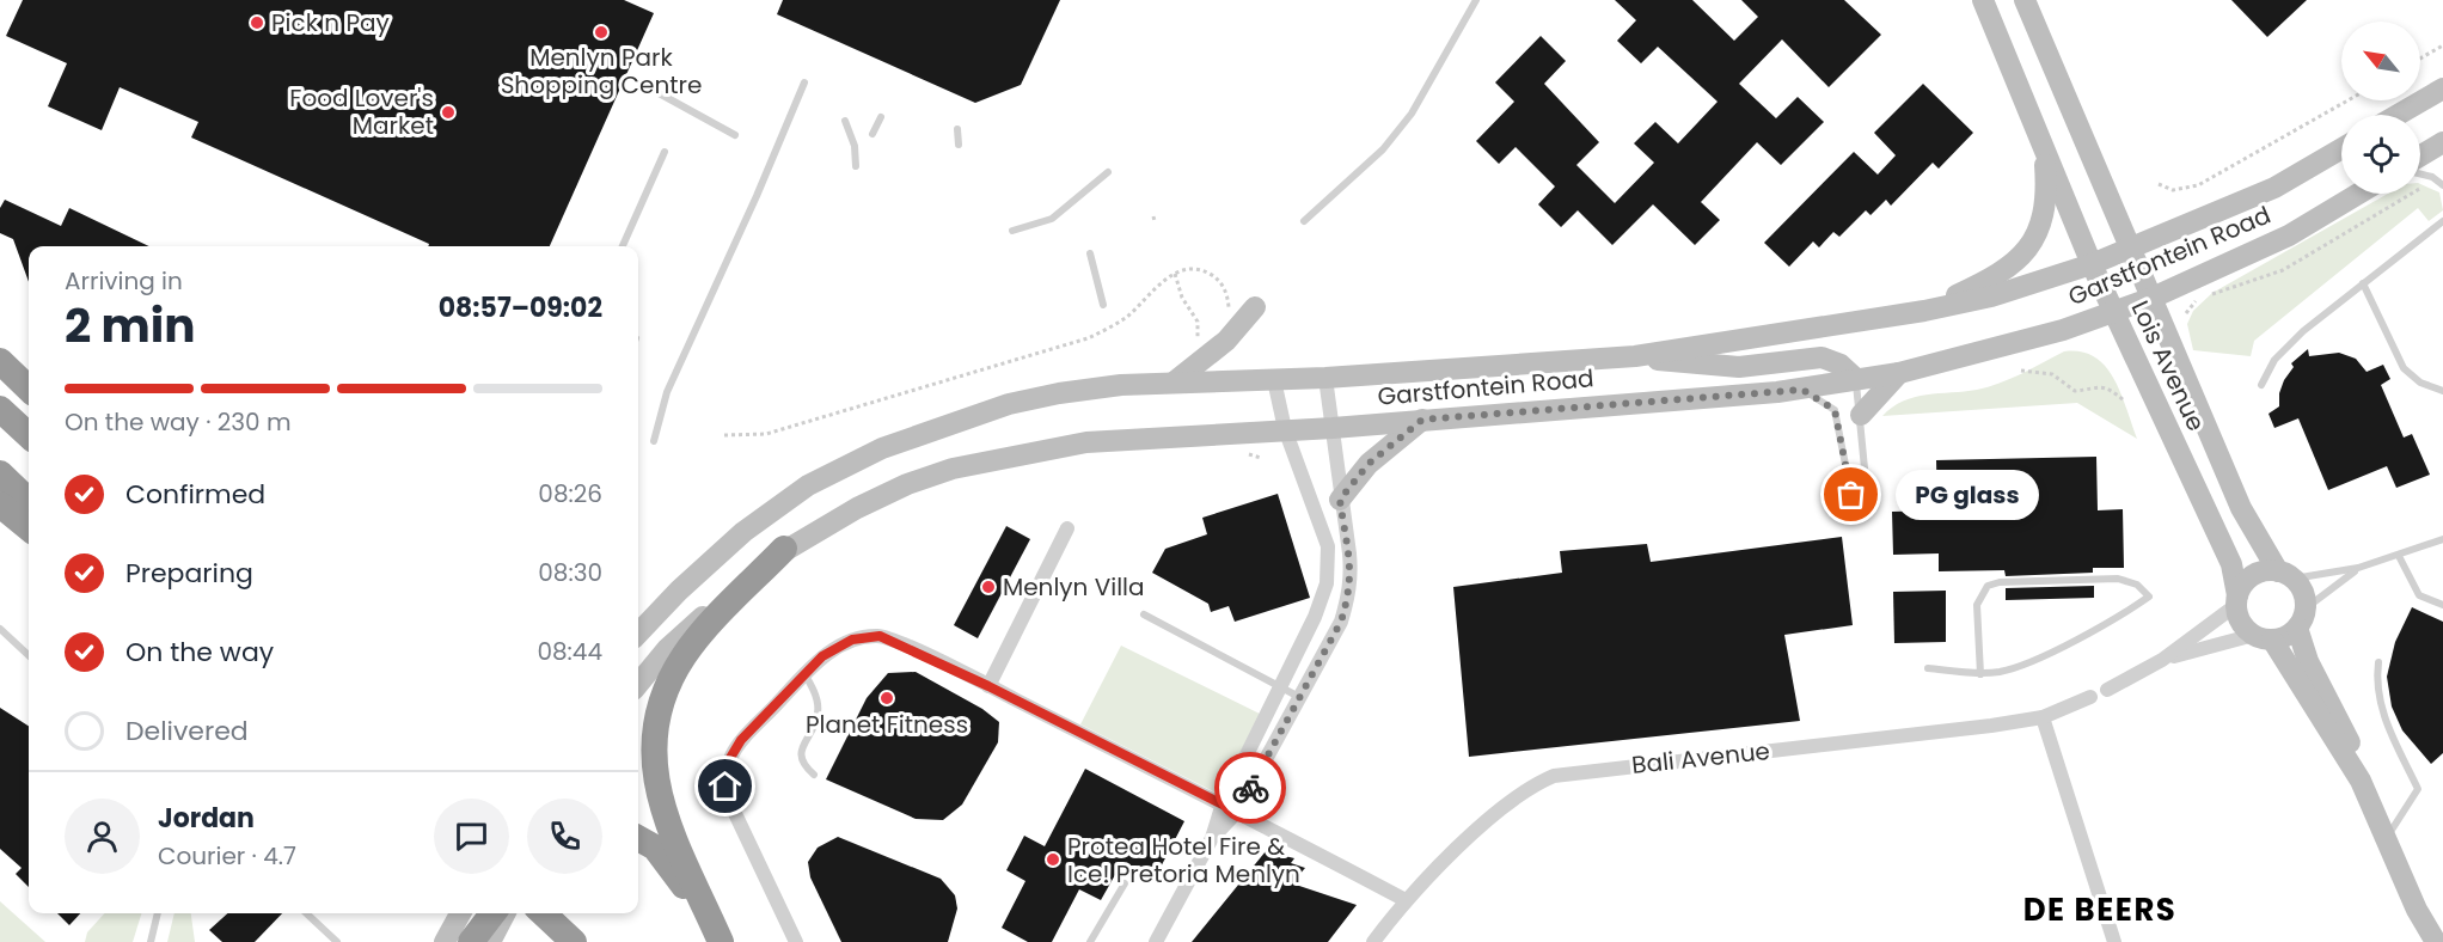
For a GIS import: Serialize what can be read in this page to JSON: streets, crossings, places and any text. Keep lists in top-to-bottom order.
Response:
{
  "streets": {
    "main road": ["Garstfontein Road", "Lois Avenue"],
    "street": ["Bali Avenue"]
  },
  "crossings": [
    ["Garstfontein Road", "Lois Avenue"]
  ],
  "districts": ["DE BEERS"],
  "places": [
    "Pick n Pay",
    "Menlyn Park Shopping Centre",
    "Food Lover's Market",
    "PG glass",
    "Menlyn Villa",
    "Planet Fitness",
    "Protea Hotel Fire & Ice! Pretoria Menlyn"
  ],
  "north": "top left",
  "page": {
    "heading": ["2 min", "Arriving in", "08:57–09:02"],
    "panel": ["Jordan", "Courier · 4.7"],
    "bar": "On the way · 230 m",
    "list": [
      ["Confirmed", "08:26"],
      ["Preparing", "08:30"],
      ["On the way", "08:44"],
      "Delivered"
    ],
    "bubble": "PG glass"
  }
}
